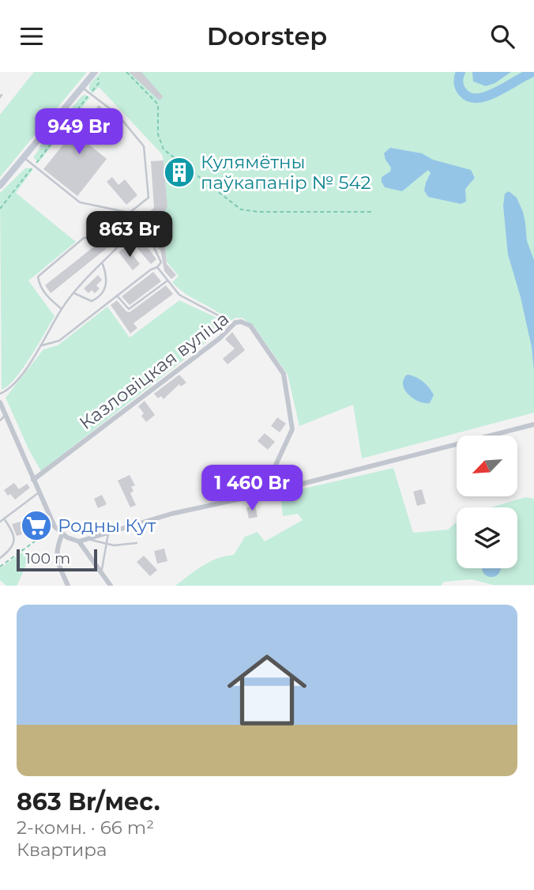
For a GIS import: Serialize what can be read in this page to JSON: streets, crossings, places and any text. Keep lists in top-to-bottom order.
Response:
{
  "streets": {
    "street": ["Казловіцкая вуліца"]
  },
  "places": {
    "building": ["Кулямётны паўкапанір № 542"],
    "supermarket": ["Родны Кут"]
  },
  "scale_bar": "100 m",
  "north": "bottom left",
  "page": {
    "header": "Doorstep",
    "price": ["949 Br", "863 Br", "1 460 Br"],
    "scale": "100 m",
    "list": [
      {
        "name": "863 Br/мес.",
        "note": "2-комн. · 66 m² · Квартира"
      }
    ]
  }
}
